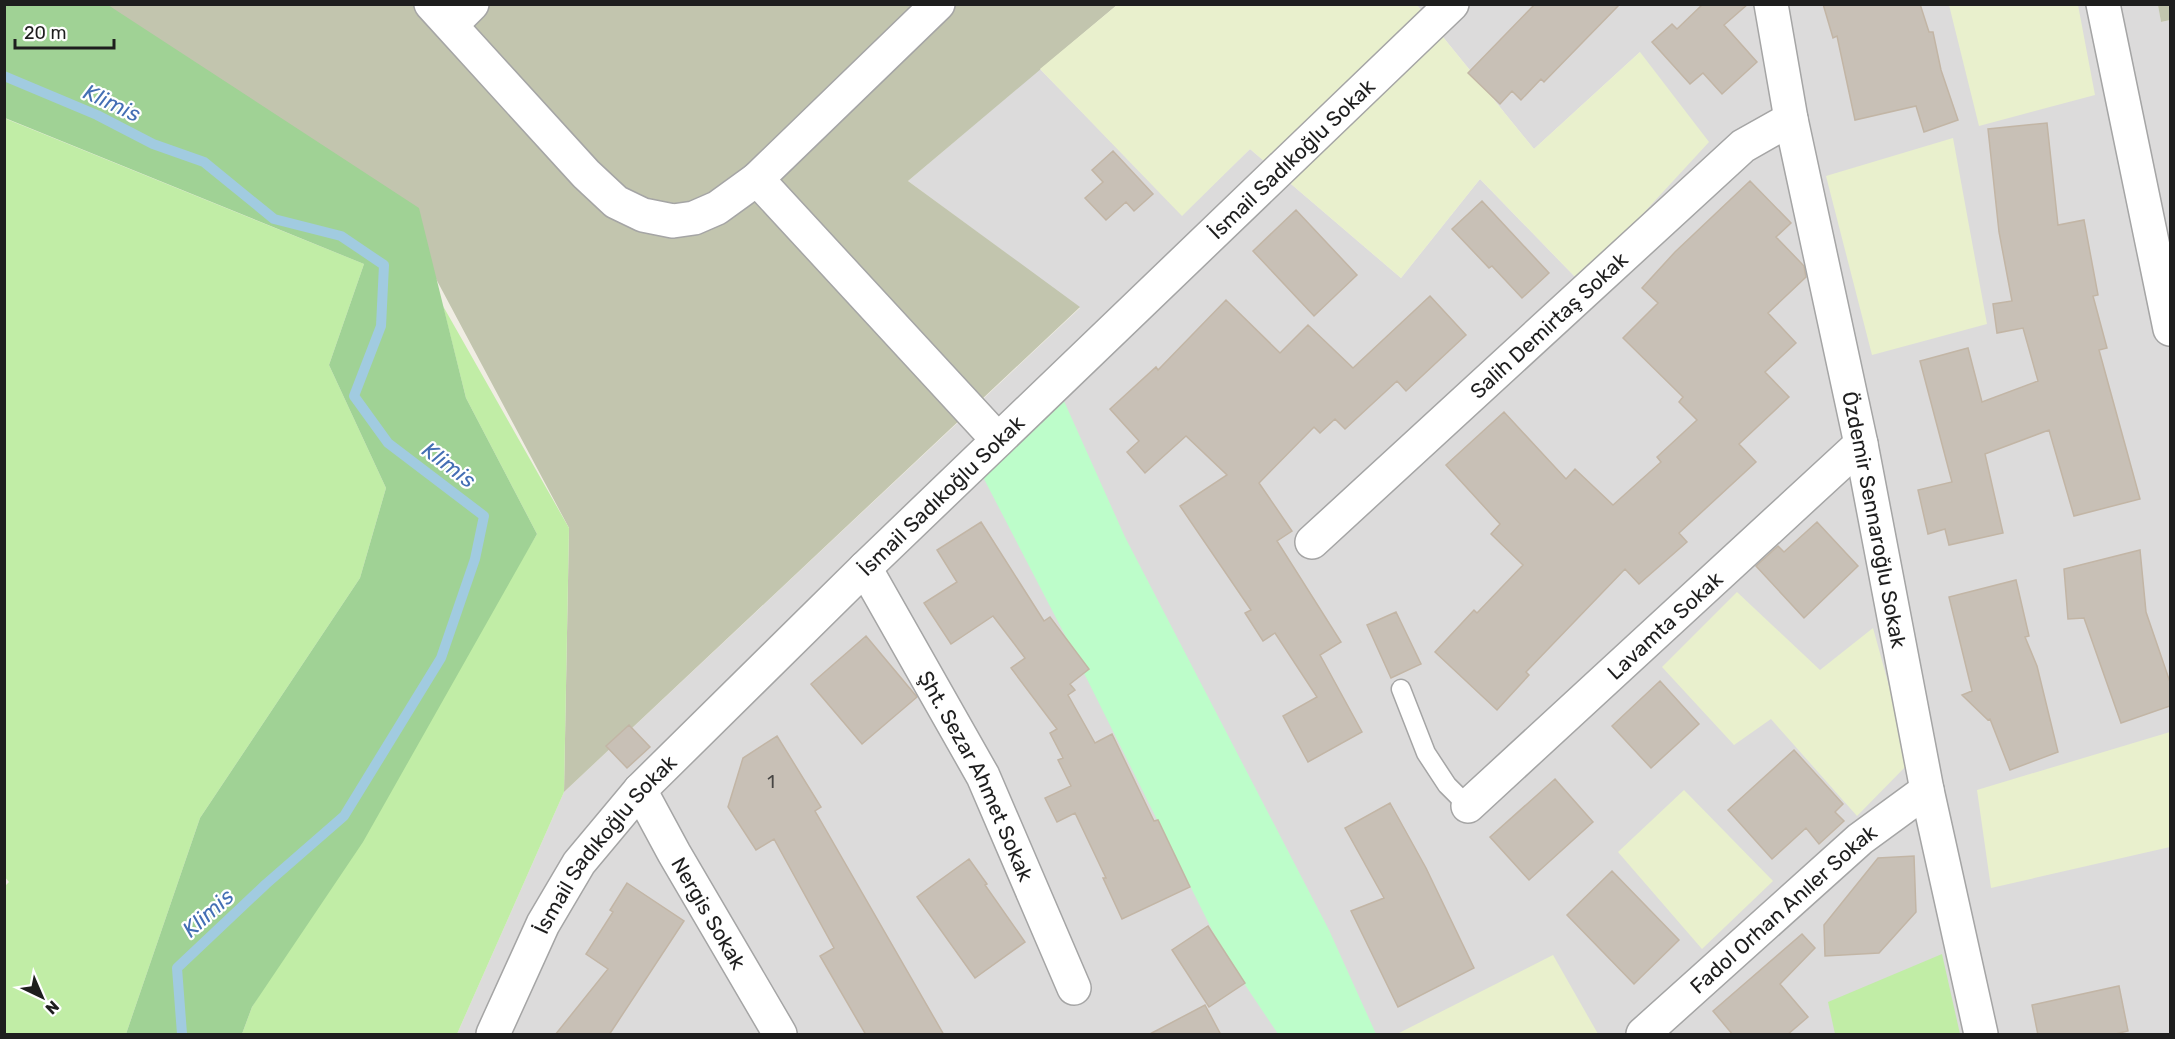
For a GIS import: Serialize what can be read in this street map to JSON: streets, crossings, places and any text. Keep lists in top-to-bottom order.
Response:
{
  "streets": {
    "street": [
      "İsmail Sadıkoğlu Sokak",
      "Salih Demirtaş Sokak",
      "Özdemir Sennaroğlu Sokak",
      "Lavamta Sokak",
      "Şht. Sezar Ahmet Sokak",
      "Fadol Orhan Anıler Sokak",
      "Nergis Sokak"
    ]
  },
  "crossings": [
    ["İsmail Sadıkoğlu Sokak", "Şht. Sezar Ahmet Sokak"],
    ["İsmail Sadıkoğlu Sokak", "Nergis Sokak"],
    ["Salih Demirtaş Sokak", "Özdemir Sennaroğlu Sokak"],
    ["Özdemir Sennaroğlu Sokak", "Lavamta Sokak"],
    ["Özdemir Sennaroğlu Sokak", "Fadol Orhan Anıler Sokak"]
  ],
  "water": ["Klimis"],
  "house_numbers": ["1"],
  "scale_bar": "20 m",
  "north": "bottom right"
}
